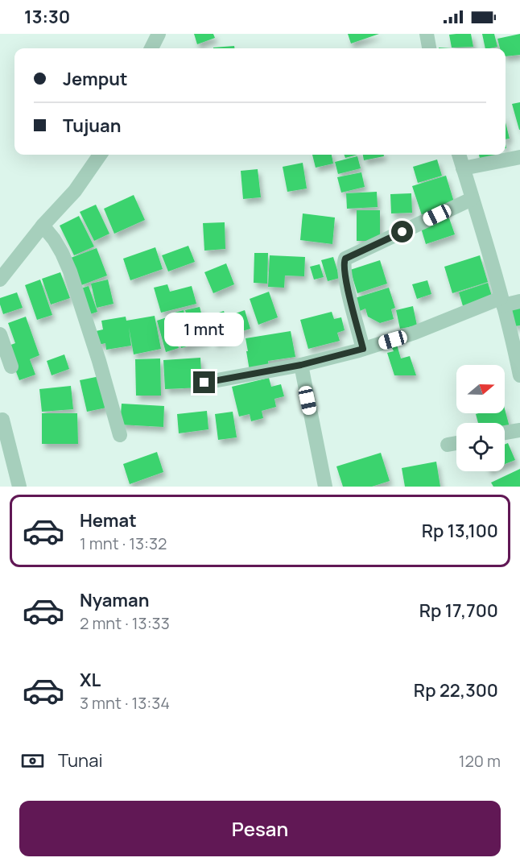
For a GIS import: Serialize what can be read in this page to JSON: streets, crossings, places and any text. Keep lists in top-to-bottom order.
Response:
{
  "north": "right",
  "page": {
    "status": "13:30",
    "banner": ["Jemput", "Tujuan"],
    "bubble": "1 mnt",
    "list": [
      {
        "name": "Hemat",
        "note": "1 mnt · 13:32",
        "value": "Rp 13,100"
      },
      {
        "name": "Nyaman",
        "note": "2 mnt · 13:33",
        "value": "Rp 17,700"
      },
      {
        "name": "XL",
        "note": "3 mnt · 13:34",
        "value": "Rp 22,300"
      }
    ],
    "pay": ["Tunai", "120 m"],
    "buttons": "Pesan"
  }
}
